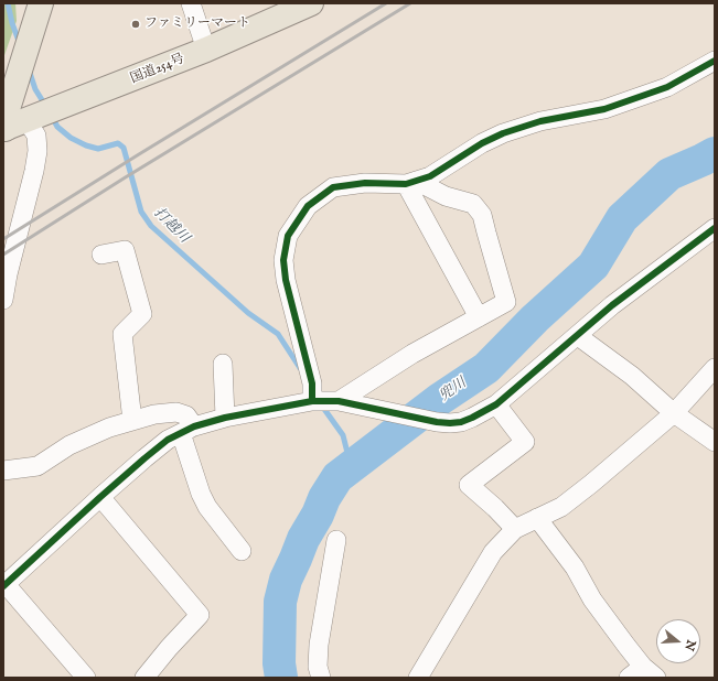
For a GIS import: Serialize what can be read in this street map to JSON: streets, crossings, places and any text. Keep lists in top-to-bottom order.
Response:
{
  "streets": {
    "main road": ["国道254号"]
  },
  "water": ["打越川", "兜川"],
  "places": ["ファミリーマート"],
  "north": "right"
}
